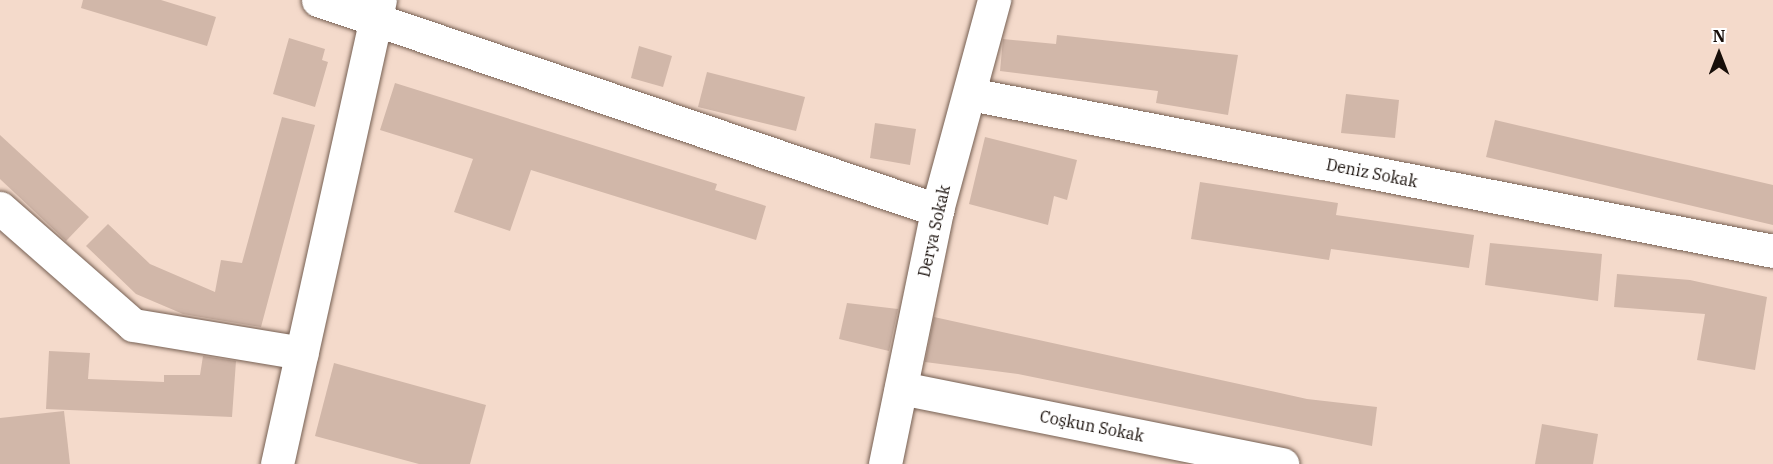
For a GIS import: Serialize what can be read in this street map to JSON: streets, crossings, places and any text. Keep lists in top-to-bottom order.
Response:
{
  "streets": {
    "street": ["Deniz Sokak", "Derya Sokak", "Coşkun Sokak"]
  },
  "crossings": [
    ["Deniz Sokak", "Derya Sokak"],
    ["Derya Sokak", "Coşkun Sokak"]
  ],
  "north": "top"
}
